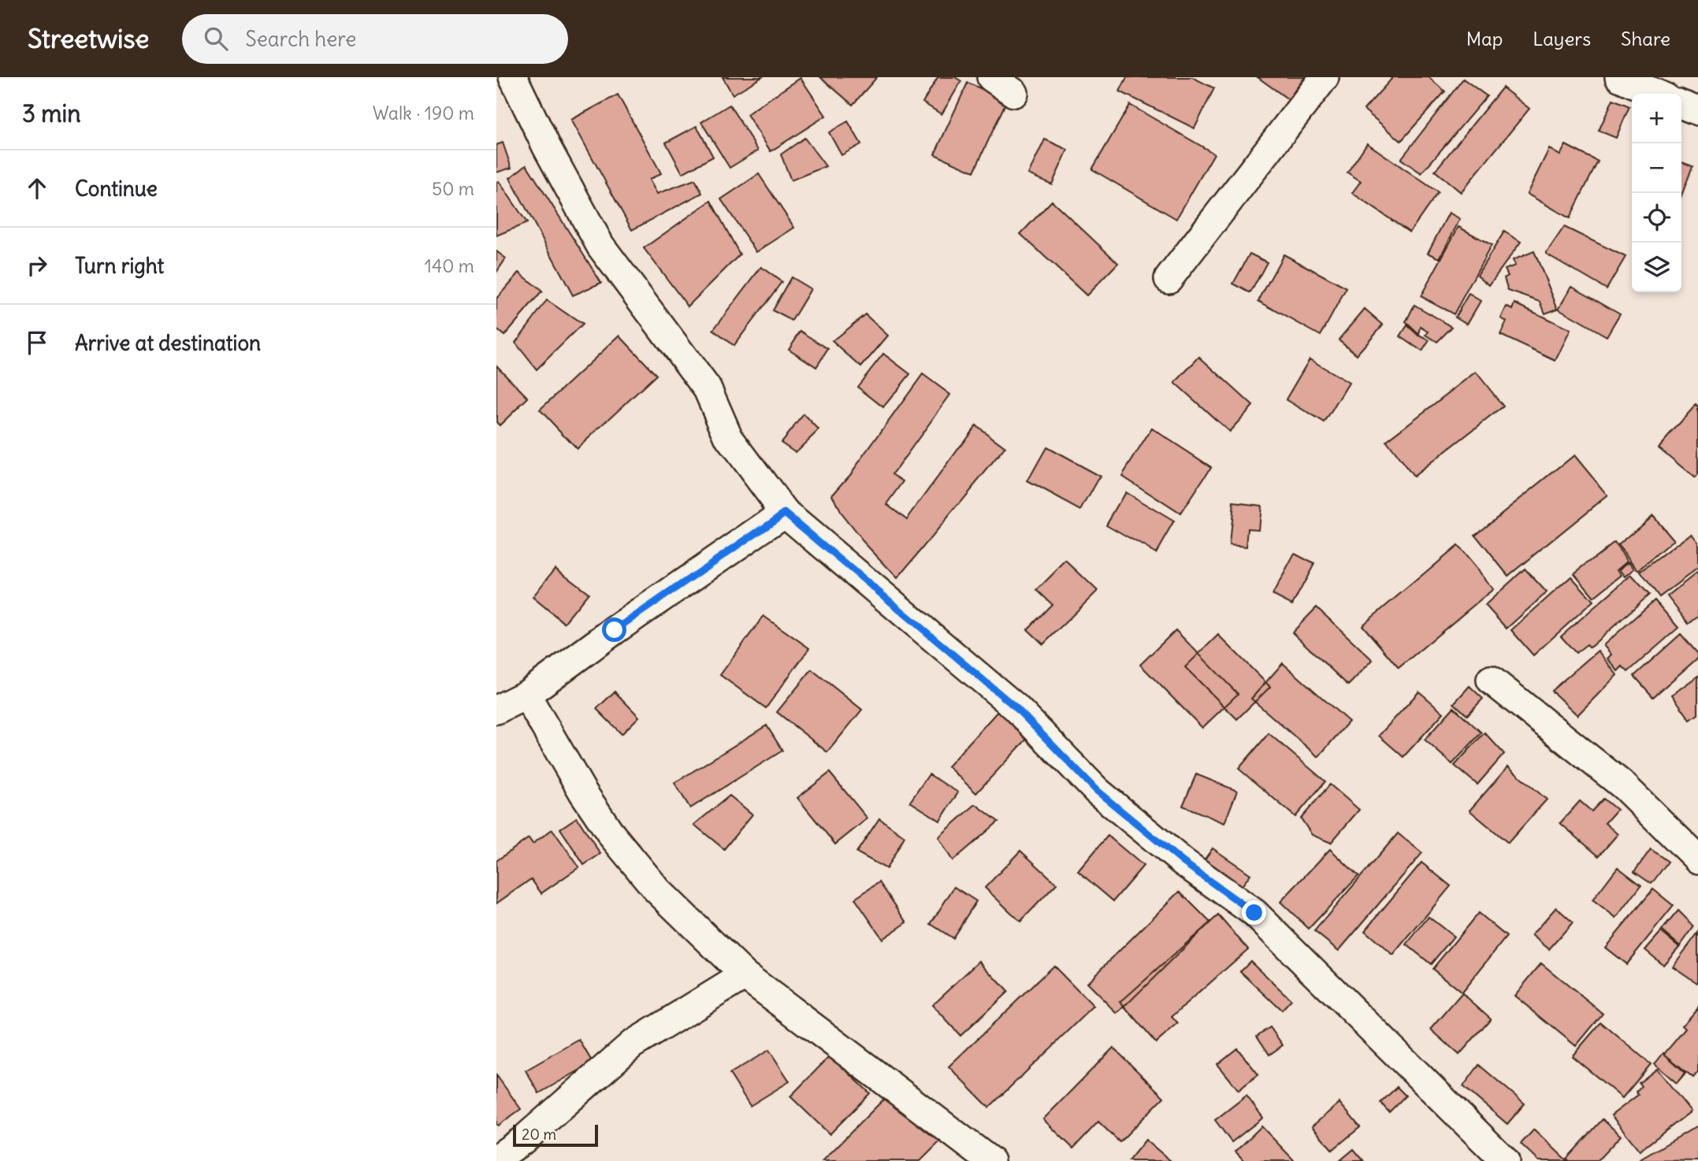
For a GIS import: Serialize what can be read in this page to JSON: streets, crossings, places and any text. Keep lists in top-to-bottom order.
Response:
{
  "scale_bar": "20 m",
  "page": {
    "header": "Streetwise",
    "search": "Search here",
    "nav": ["Map", "Layers", "Share"],
    "heading": ["3 min", "Walk · 190 m"],
    "map_buttons": ["+", "−"],
    "list": [
      ["Continue", "50 m"],
      ["Turn right", "140 m"],
      "Arrive at destination"
    ],
    "scale": "20 m"
  }
}
